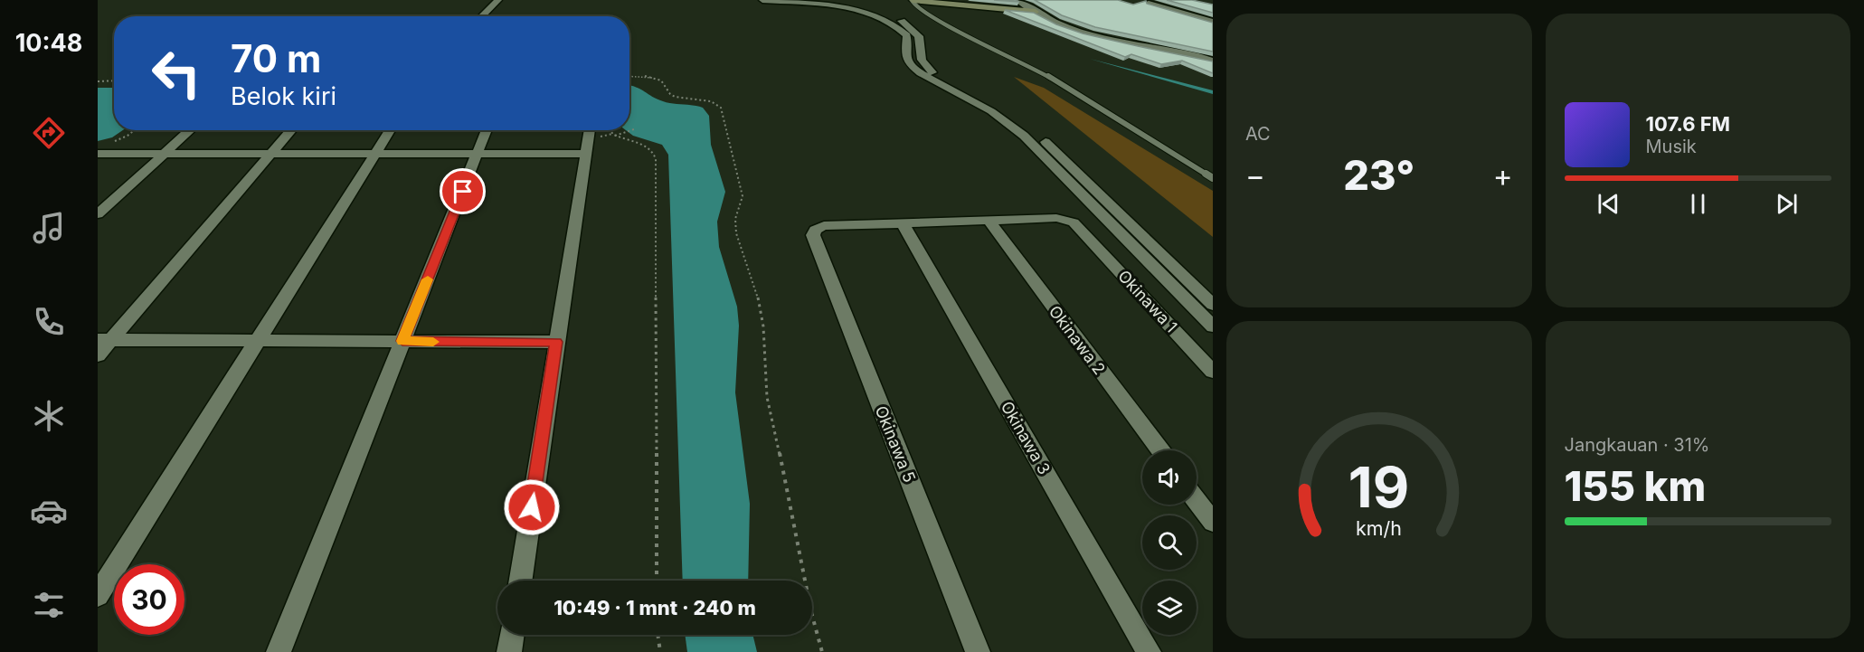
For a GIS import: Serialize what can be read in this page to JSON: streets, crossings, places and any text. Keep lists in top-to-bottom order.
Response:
{
  "streets": {
    "street": [
      "Okinawa 1",
      "Okinawa 2",
      "Okinawa 3",
      "Okinawa 5"
    ]
  },
  "crossings": [
    ["Okinawa 1", "Okinawa 2"],
    ["Okinawa 3", "Okinawa 5"]
  ],
  "page": {
    "tabs": "10:48",
    "tile": [
      "AC",
      ["Jangkauan · 31%", "155 km"]
    ],
    "turn": ["70 m", "Belok kiri"],
    "song": ["107.6 FM", "Musik"],
    "heat": ["−", "23°", "+"],
    "limit": "30",
    "trip": "10:49 · 1 mnt · 240 m",
    "gauge": ["19", "km/h"]
  }
}
